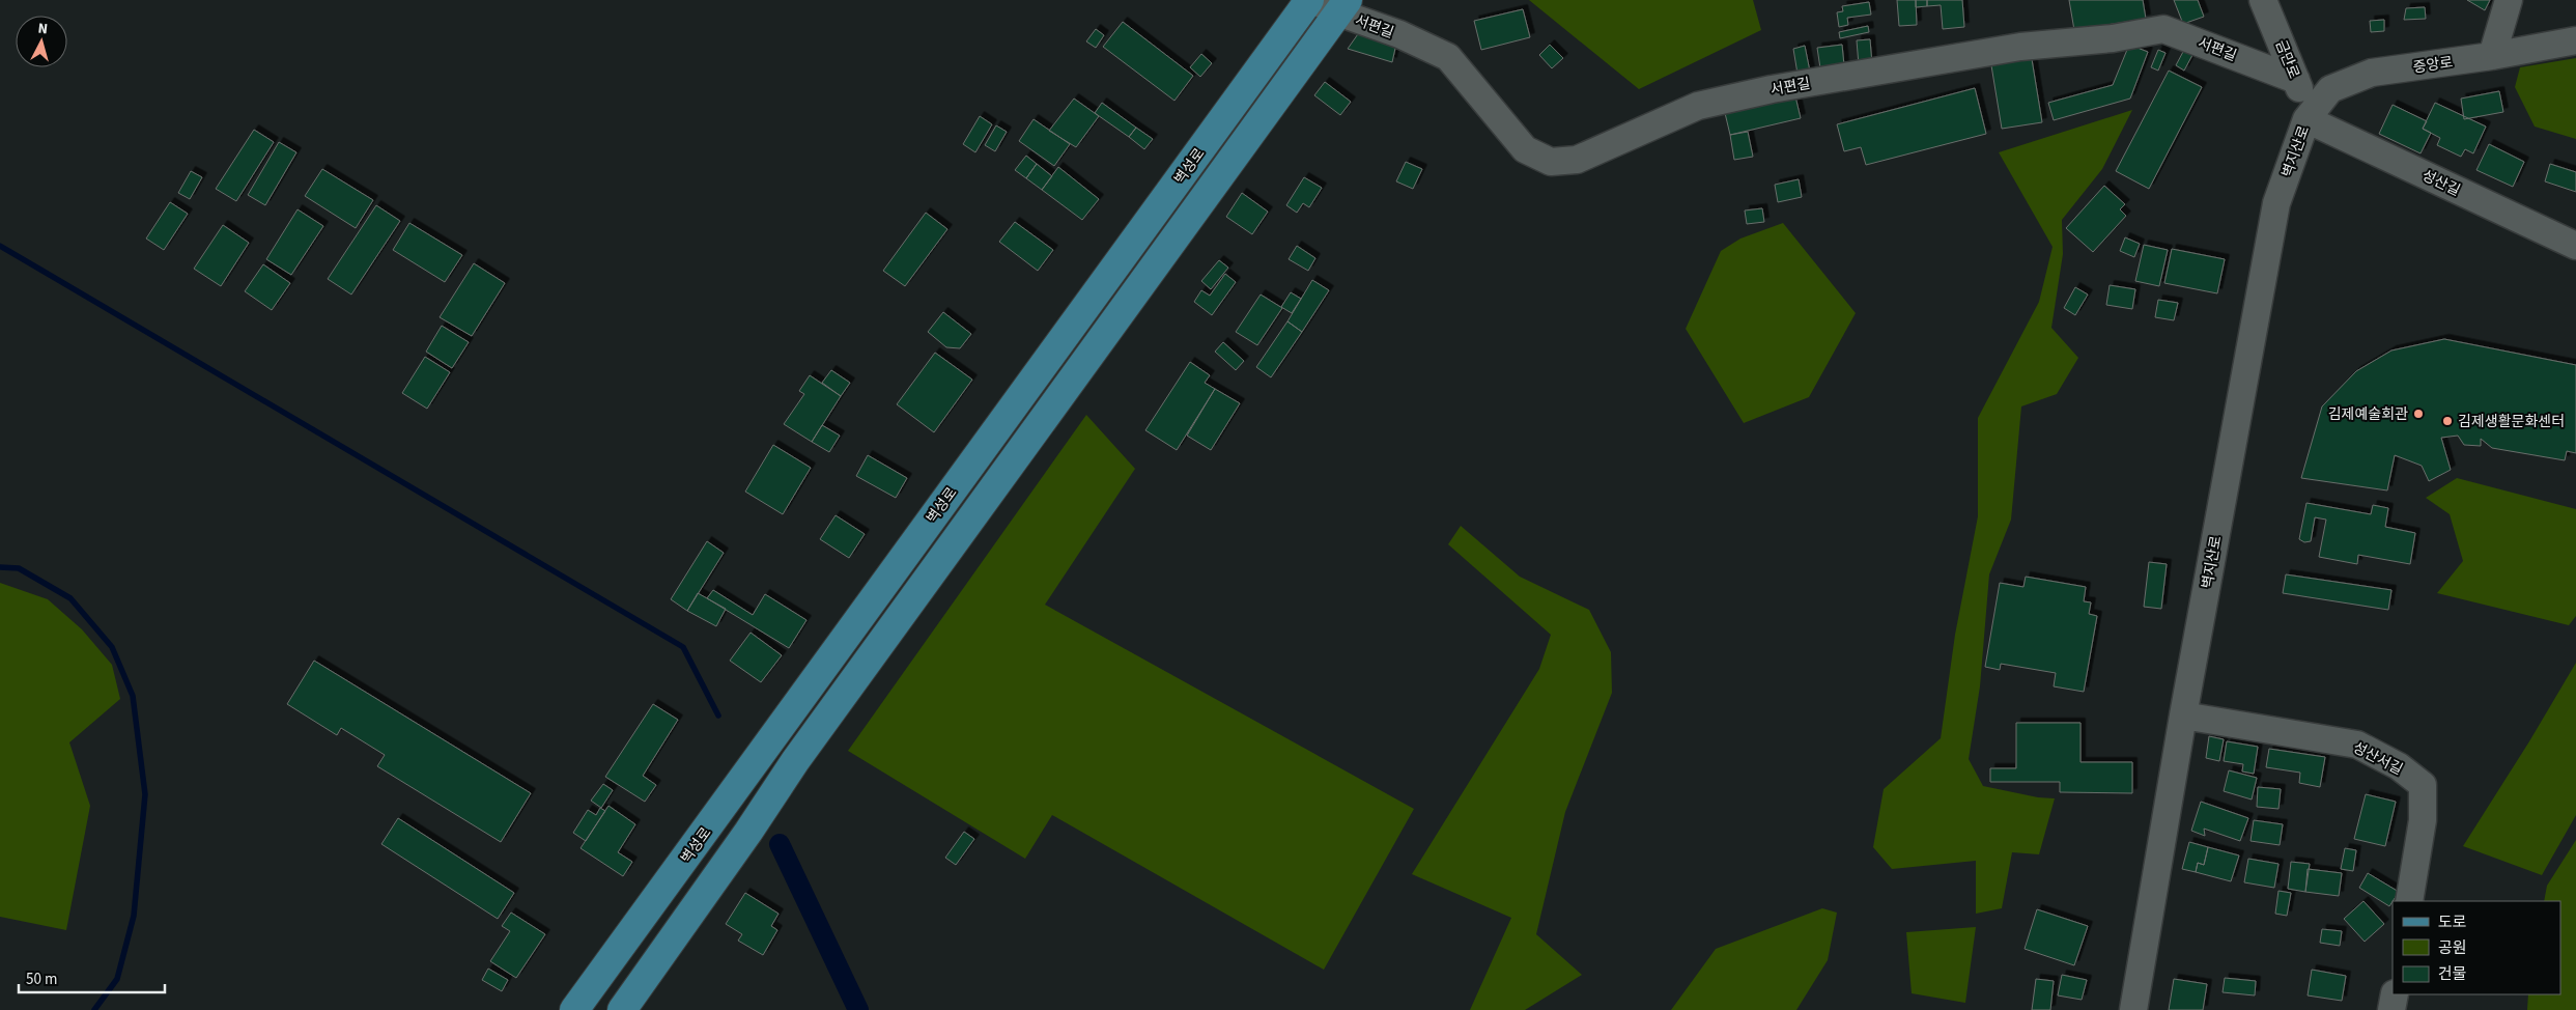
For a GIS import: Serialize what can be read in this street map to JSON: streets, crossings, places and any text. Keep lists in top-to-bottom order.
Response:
{
  "streets": {
    "main road": ["벽성로"],
    "street": [
      "서편길",
      "금만로",
      "중앙로",
      "벽지산로",
      "성산길",
      "성산서길"
    ]
  },
  "crossings": [
    ["서편길", "금만로"],
    ["금만로", "중앙로"],
    ["금만로", "벽지산로"],
    ["금만로", "성산길"],
    ["중앙로", "벽지산로"],
    ["중앙로", "성산길"],
    ["벽지산로", "성산길"],
    ["벽지산로", "성산서길"]
  ],
  "places": ["김제예술회관", "김제생활문화센터"],
  "legend": ["도로", "공원", "건물"],
  "scale_bar": "50 m",
  "north": "top"
}
